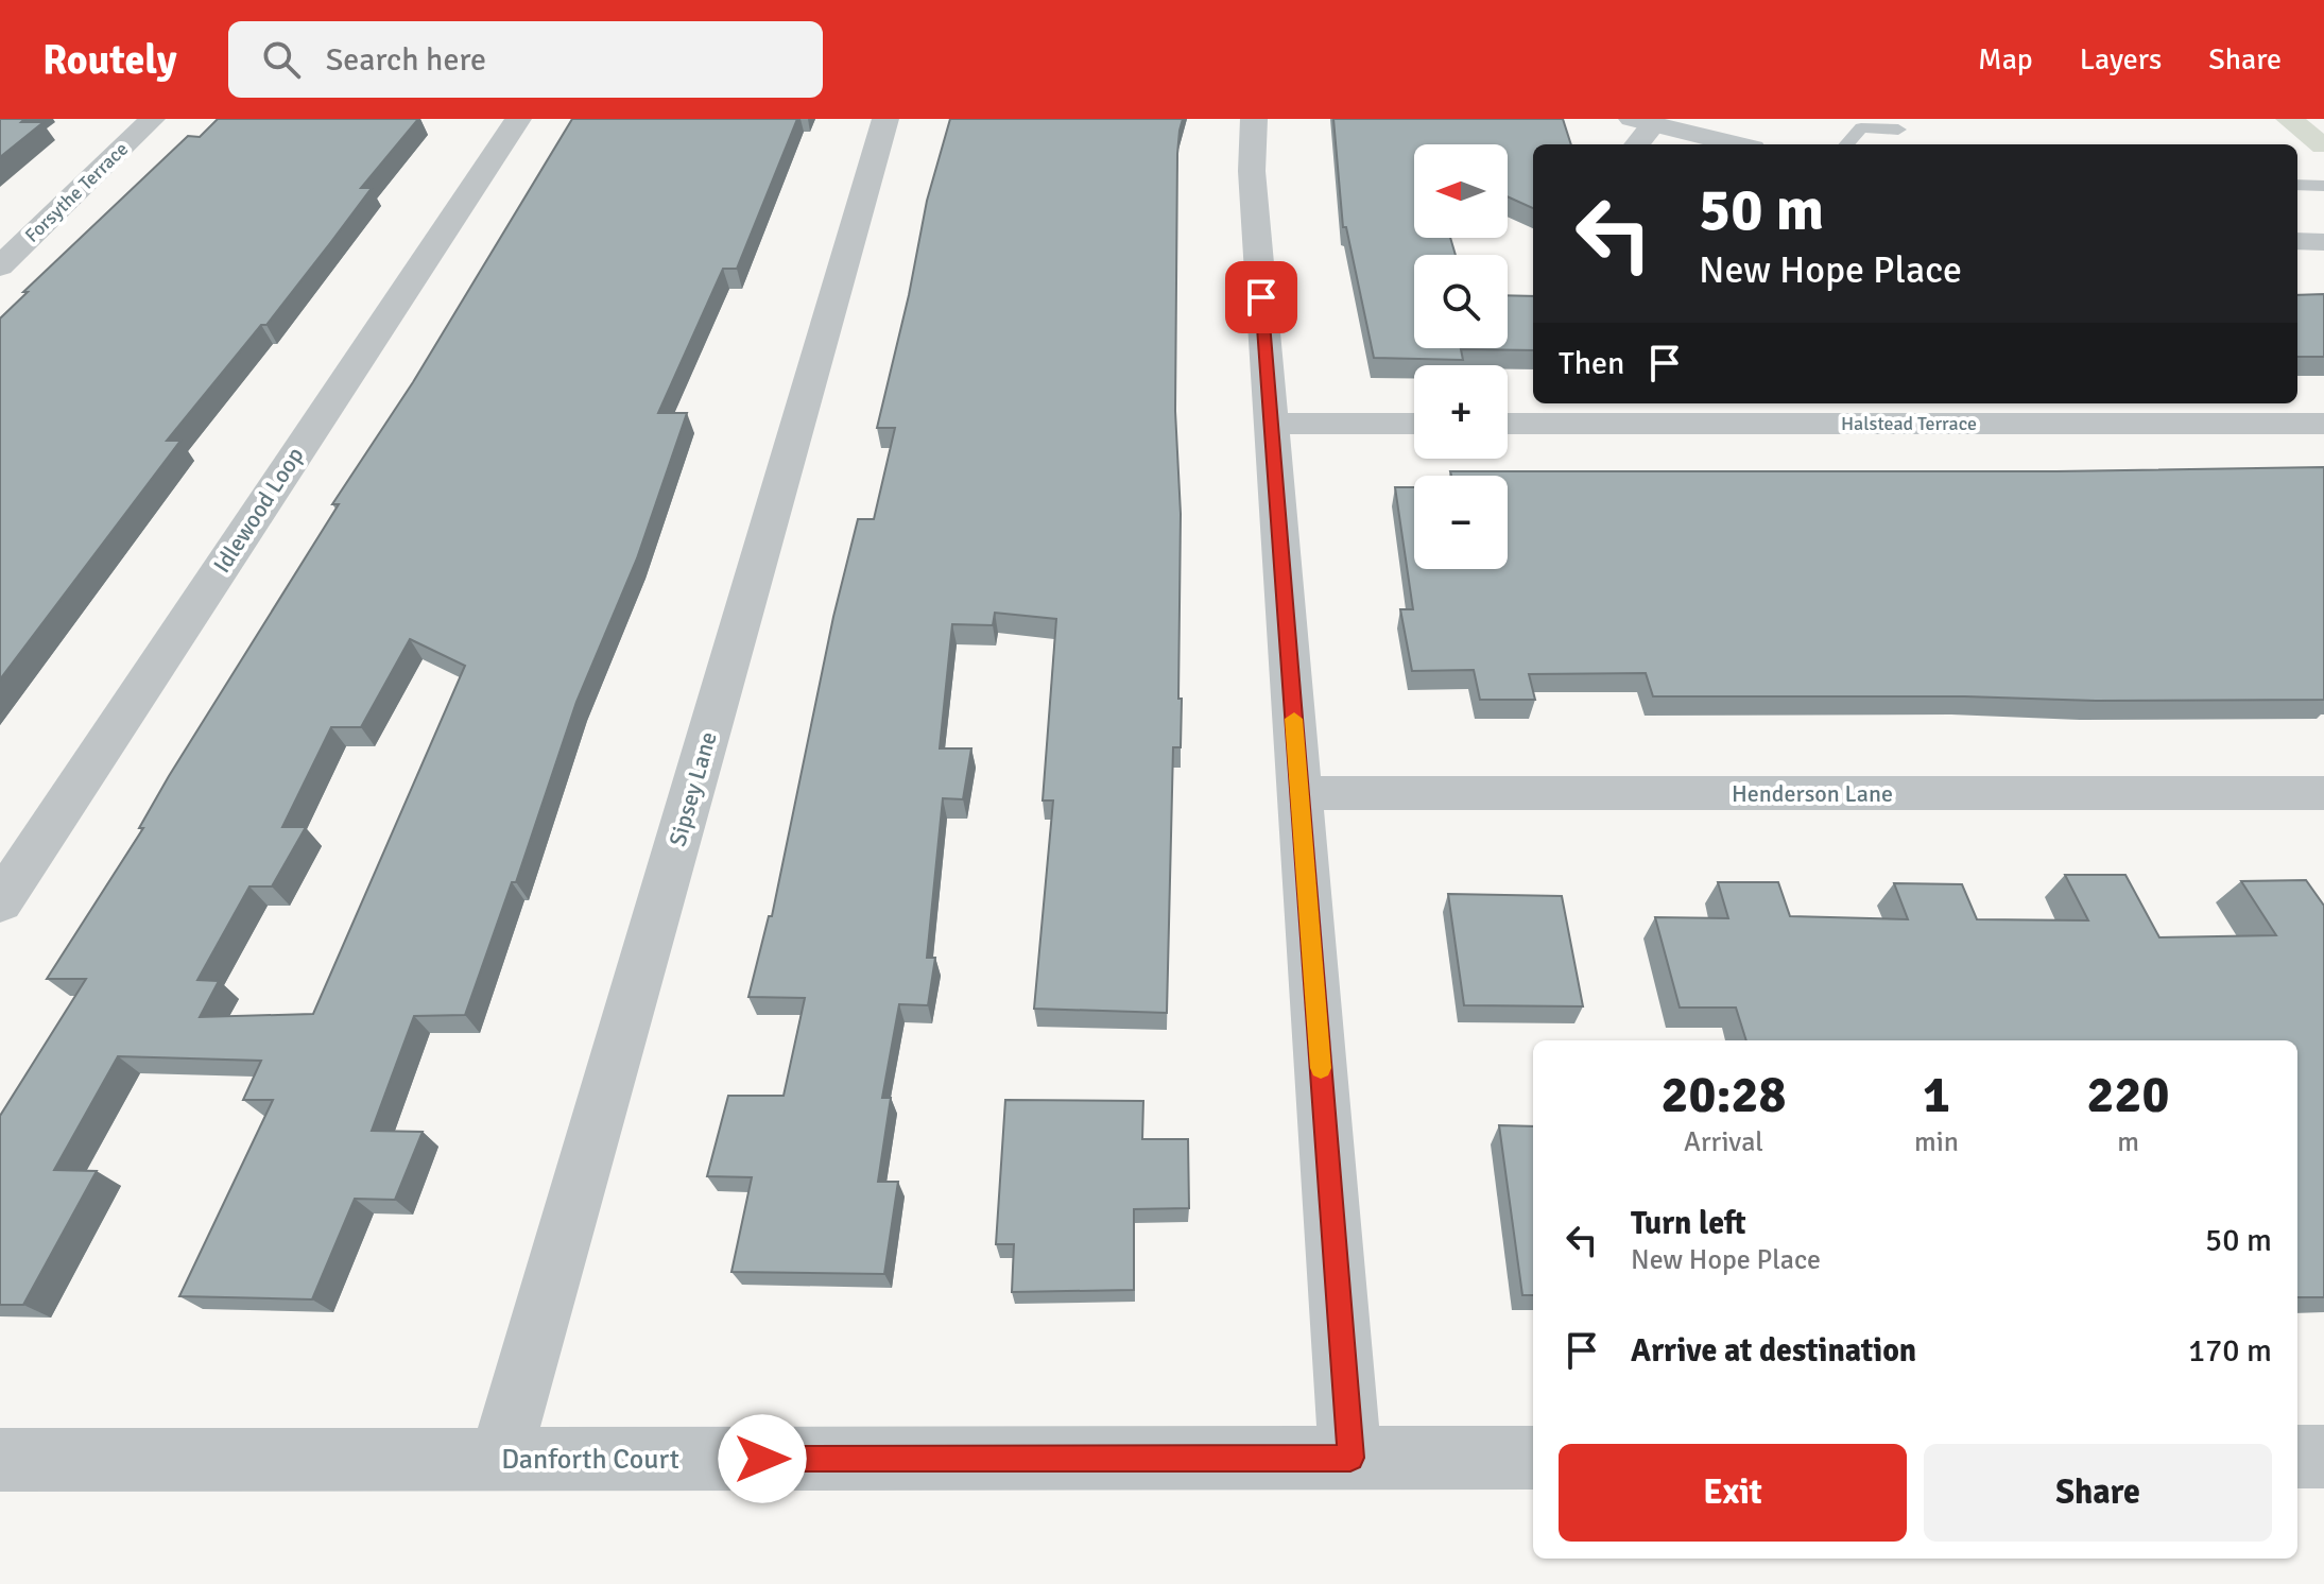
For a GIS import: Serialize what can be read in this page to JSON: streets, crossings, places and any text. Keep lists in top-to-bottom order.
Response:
{
  "streets": {
    "street": [
      "Forsythe Terrace",
      "Halstead Terrace",
      "Idlewood Loop",
      "Sipsey Lane",
      "Henderson Lane",
      "Danforth Court"
    ]
  },
  "crossings": [
    ["Sipsey Lane", "Danforth Court"]
  ],
  "north": "left",
  "page": {
    "header": "Routely",
    "search": "Search here",
    "nav": ["Map", "Layers", "Share"],
    "map_buttons": ["+", "−"],
    "turn": ["50 m", "New Hope Place"],
    "then": "Then",
    "eta": [
      "20:28",
      "Arrival",
      "1",
      "min",
      "220",
      "m"
    ],
    "list": [
      {
        "name": "Turn left",
        "note": "New Hope Place",
        "value": "50 m"
      },
      {
        "name": "Arrive at destination",
        "value": "170 m"
      }
    ],
    "buttons": ["Exit", "Share"]
  }
}
